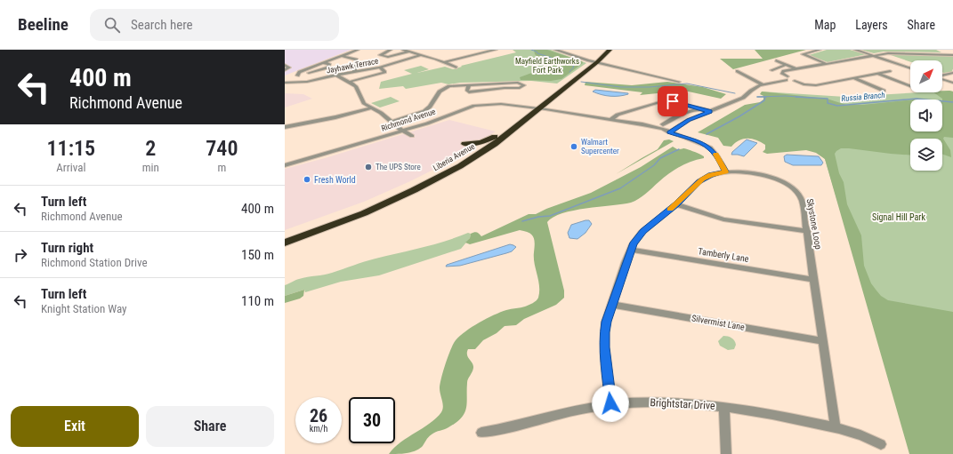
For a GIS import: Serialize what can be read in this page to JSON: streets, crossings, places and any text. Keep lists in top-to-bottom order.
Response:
{
  "streets": {
    "highway": ["Liberia Avenue"],
    "street": [
      "Jayhawk Terrace",
      "Richmond Avenue",
      "Skystone Loop",
      "Tamberly Lane",
      "Silvermist Lane",
      "Brightstar Drive"
    ]
  },
  "crossings": [
    ["Richmond Avenue", "Liberia Avenue"],
    ["Richmond Avenue", "Skystone Loop"],
    ["Skystone Loop", "Tamberly Lane"],
    ["Skystone Loop", "Silvermist Lane"],
    ["Skystone Loop", "Brightstar Drive"]
  ],
  "water": ["Russia Branch"],
  "parks": ["Mayfield Earthworks Fort Park", "Signal Hill Park"],
  "places": ["Walmart Supercenter", "The UPS Store", "Fresh World"],
  "north": "top right",
  "page": {
    "header": "Beeline",
    "search": "Search here",
    "nav": ["Map", "Layers", "Share"],
    "turn": ["400 m", "Richmond Avenue"],
    "eta": [
      "11:15",
      "Arrival",
      "2",
      "min",
      "740",
      "m"
    ],
    "list": [
      {
        "name": "Turn left",
        "note": "Richmond Avenue",
        "value": "400 m"
      },
      {
        "name": "Turn right",
        "note": "Richmond Station Drive",
        "value": "150 m"
      },
      {
        "name": "Turn left",
        "note": "Knight Station Way",
        "value": "110 m"
      }
    ],
    "speed": "26 km/h",
    "limit": "30",
    "buttons": ["Exit", "Share"]
  }
}
